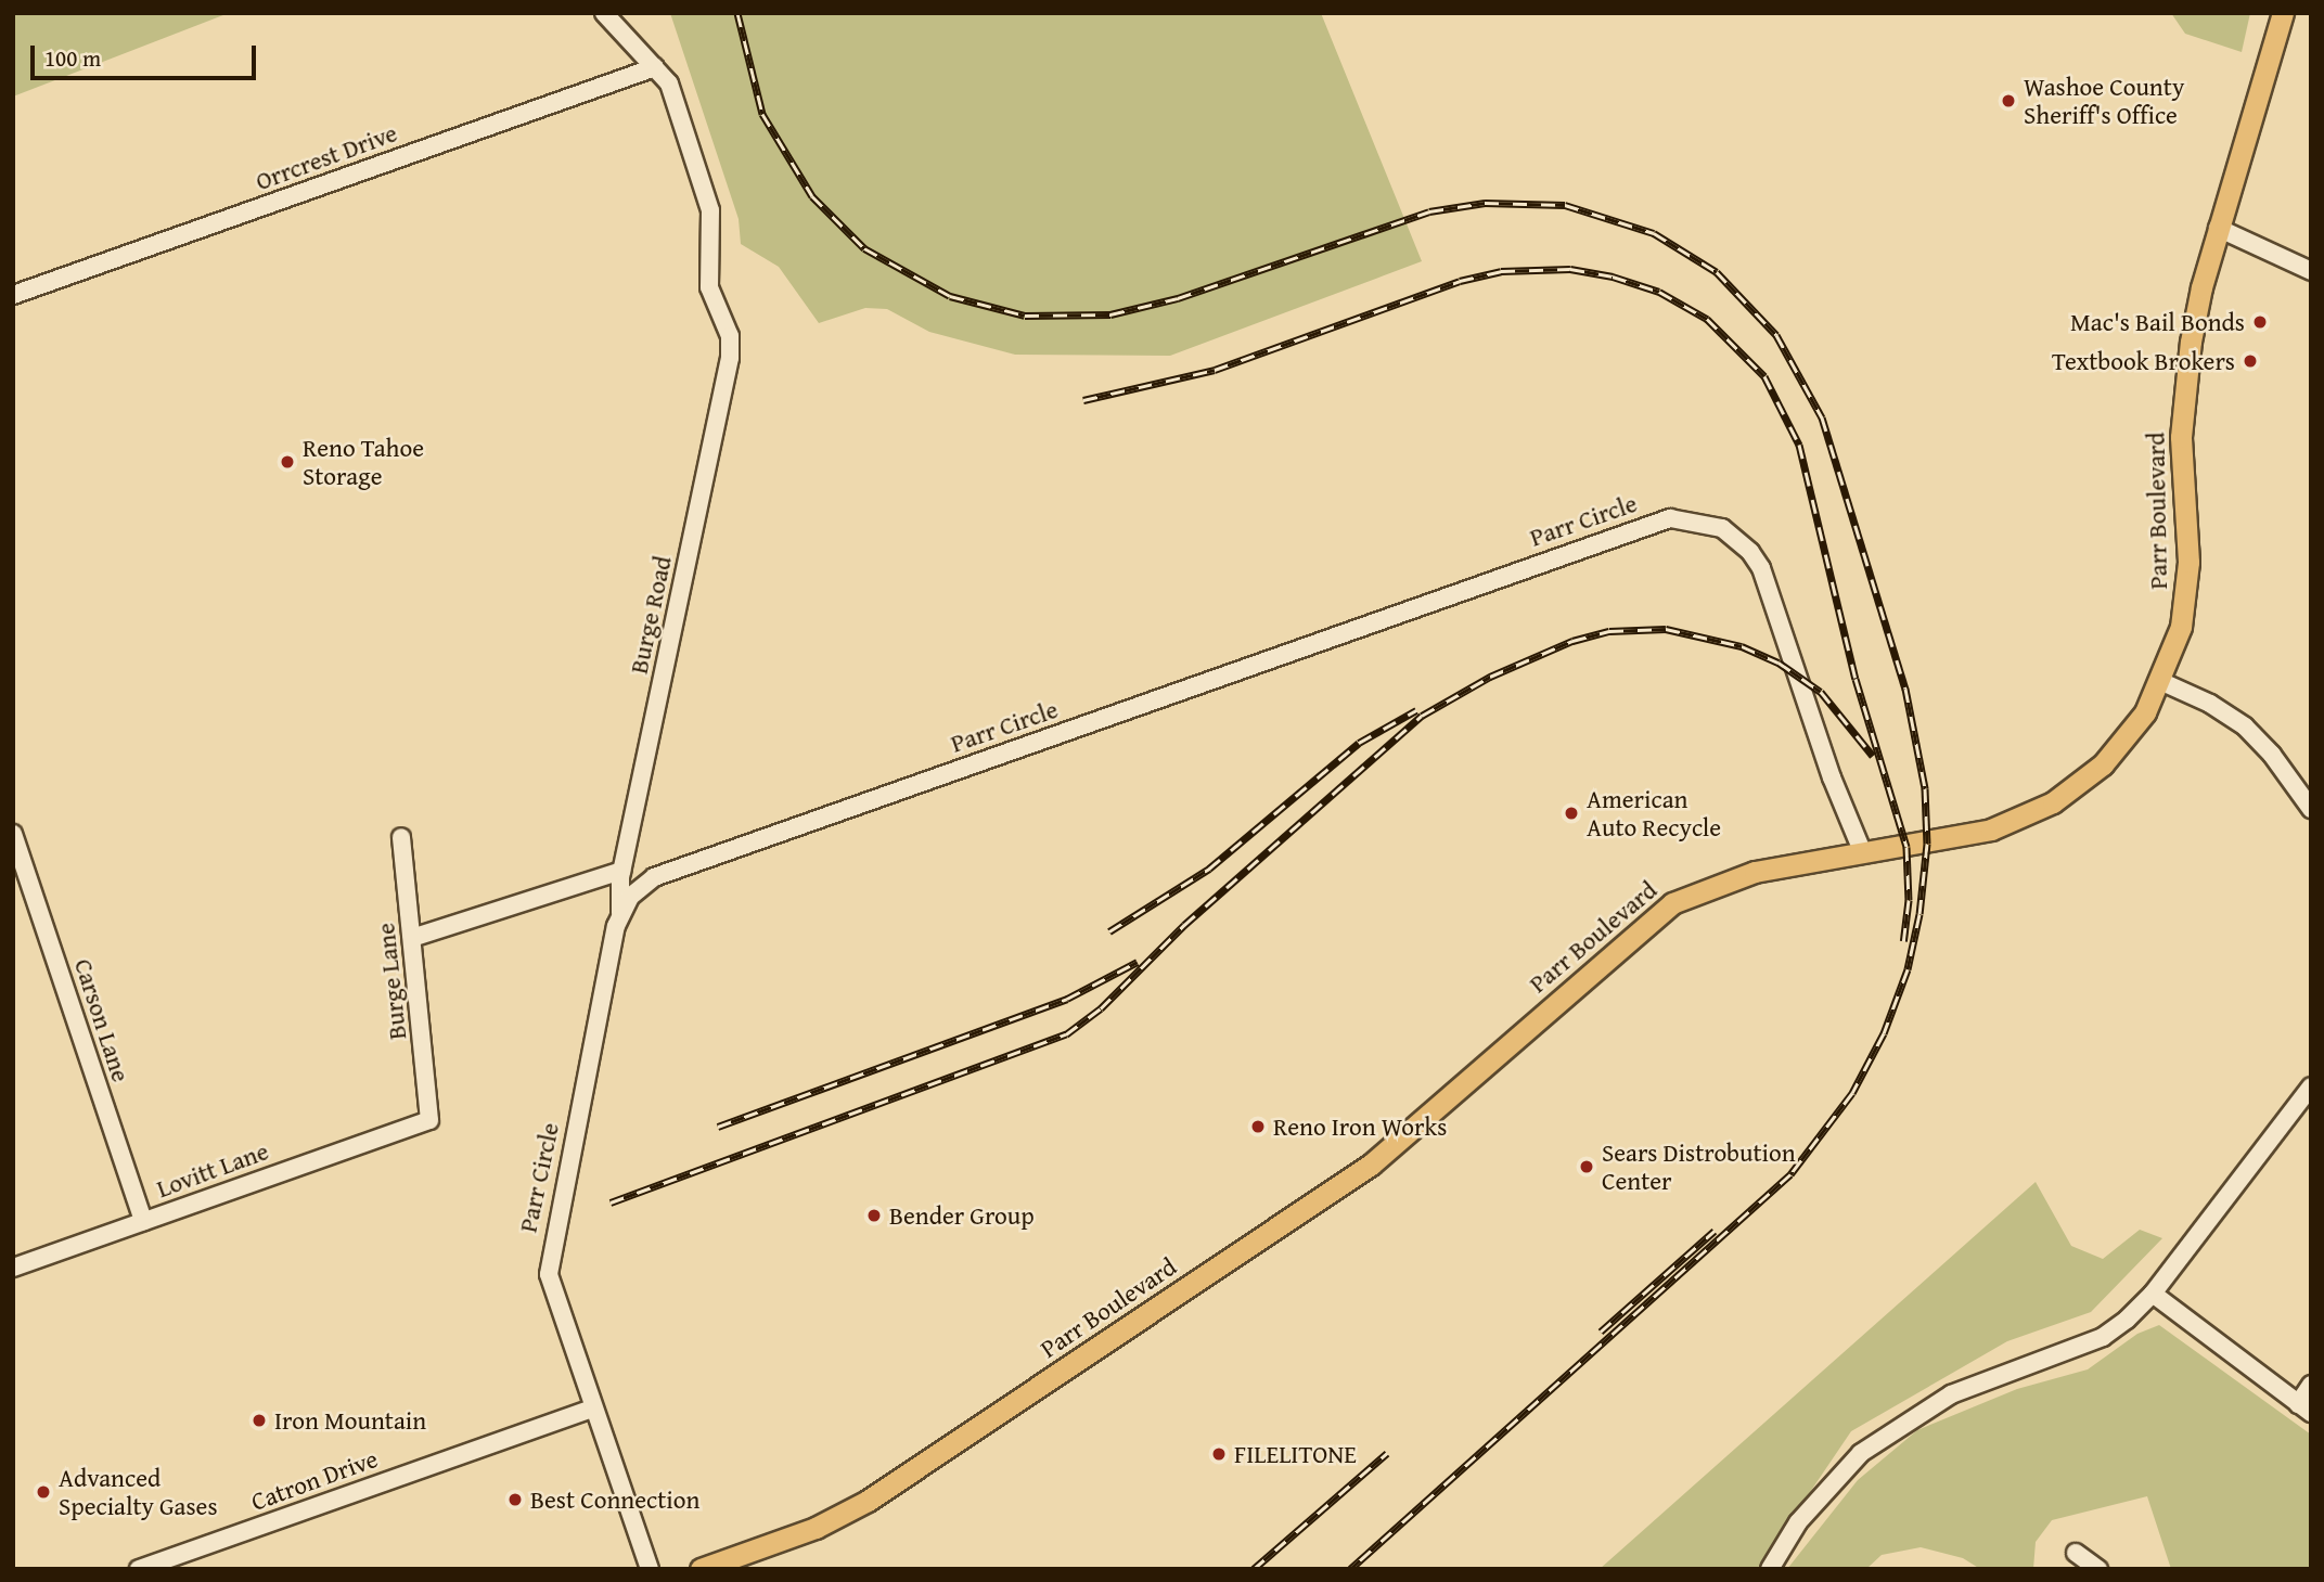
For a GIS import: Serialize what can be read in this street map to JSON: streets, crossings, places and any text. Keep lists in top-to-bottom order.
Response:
{
  "streets": {
    "main road": ["Parr Boulevard"],
    "street": [
      "Orrcrest Drive",
      "Parr Circle",
      "Burge Road",
      "Burge Lane",
      "Carson Lane",
      "Lovitt Lane",
      "Catron Drive"
    ]
  },
  "crossings": [
    ["Orrcrest Drive", "Burge Road"],
    ["Parr Boulevard", "Parr Circle"],
    ["Parr Circle", "Burge Road"],
    ["Parr Circle", "Catron Drive"],
    ["Burge Lane", "Lovitt Lane"],
    ["Carson Lane", "Lovitt Lane"]
  ],
  "places": [
    "Washoe County Sheriff's Office",
    "Mac's Bail Bonds",
    "Textbook Brokers",
    "Reno Tahoe Storage",
    "American Auto Recycle",
    "Reno Iron Works",
    "Sears Distrobution Center",
    "Bender Group",
    "Iron Mountain",
    "FILELITONE",
    "Advanced Specialty Gases",
    "Best Connection"
  ],
  "scale_bar": "100 m"
}
